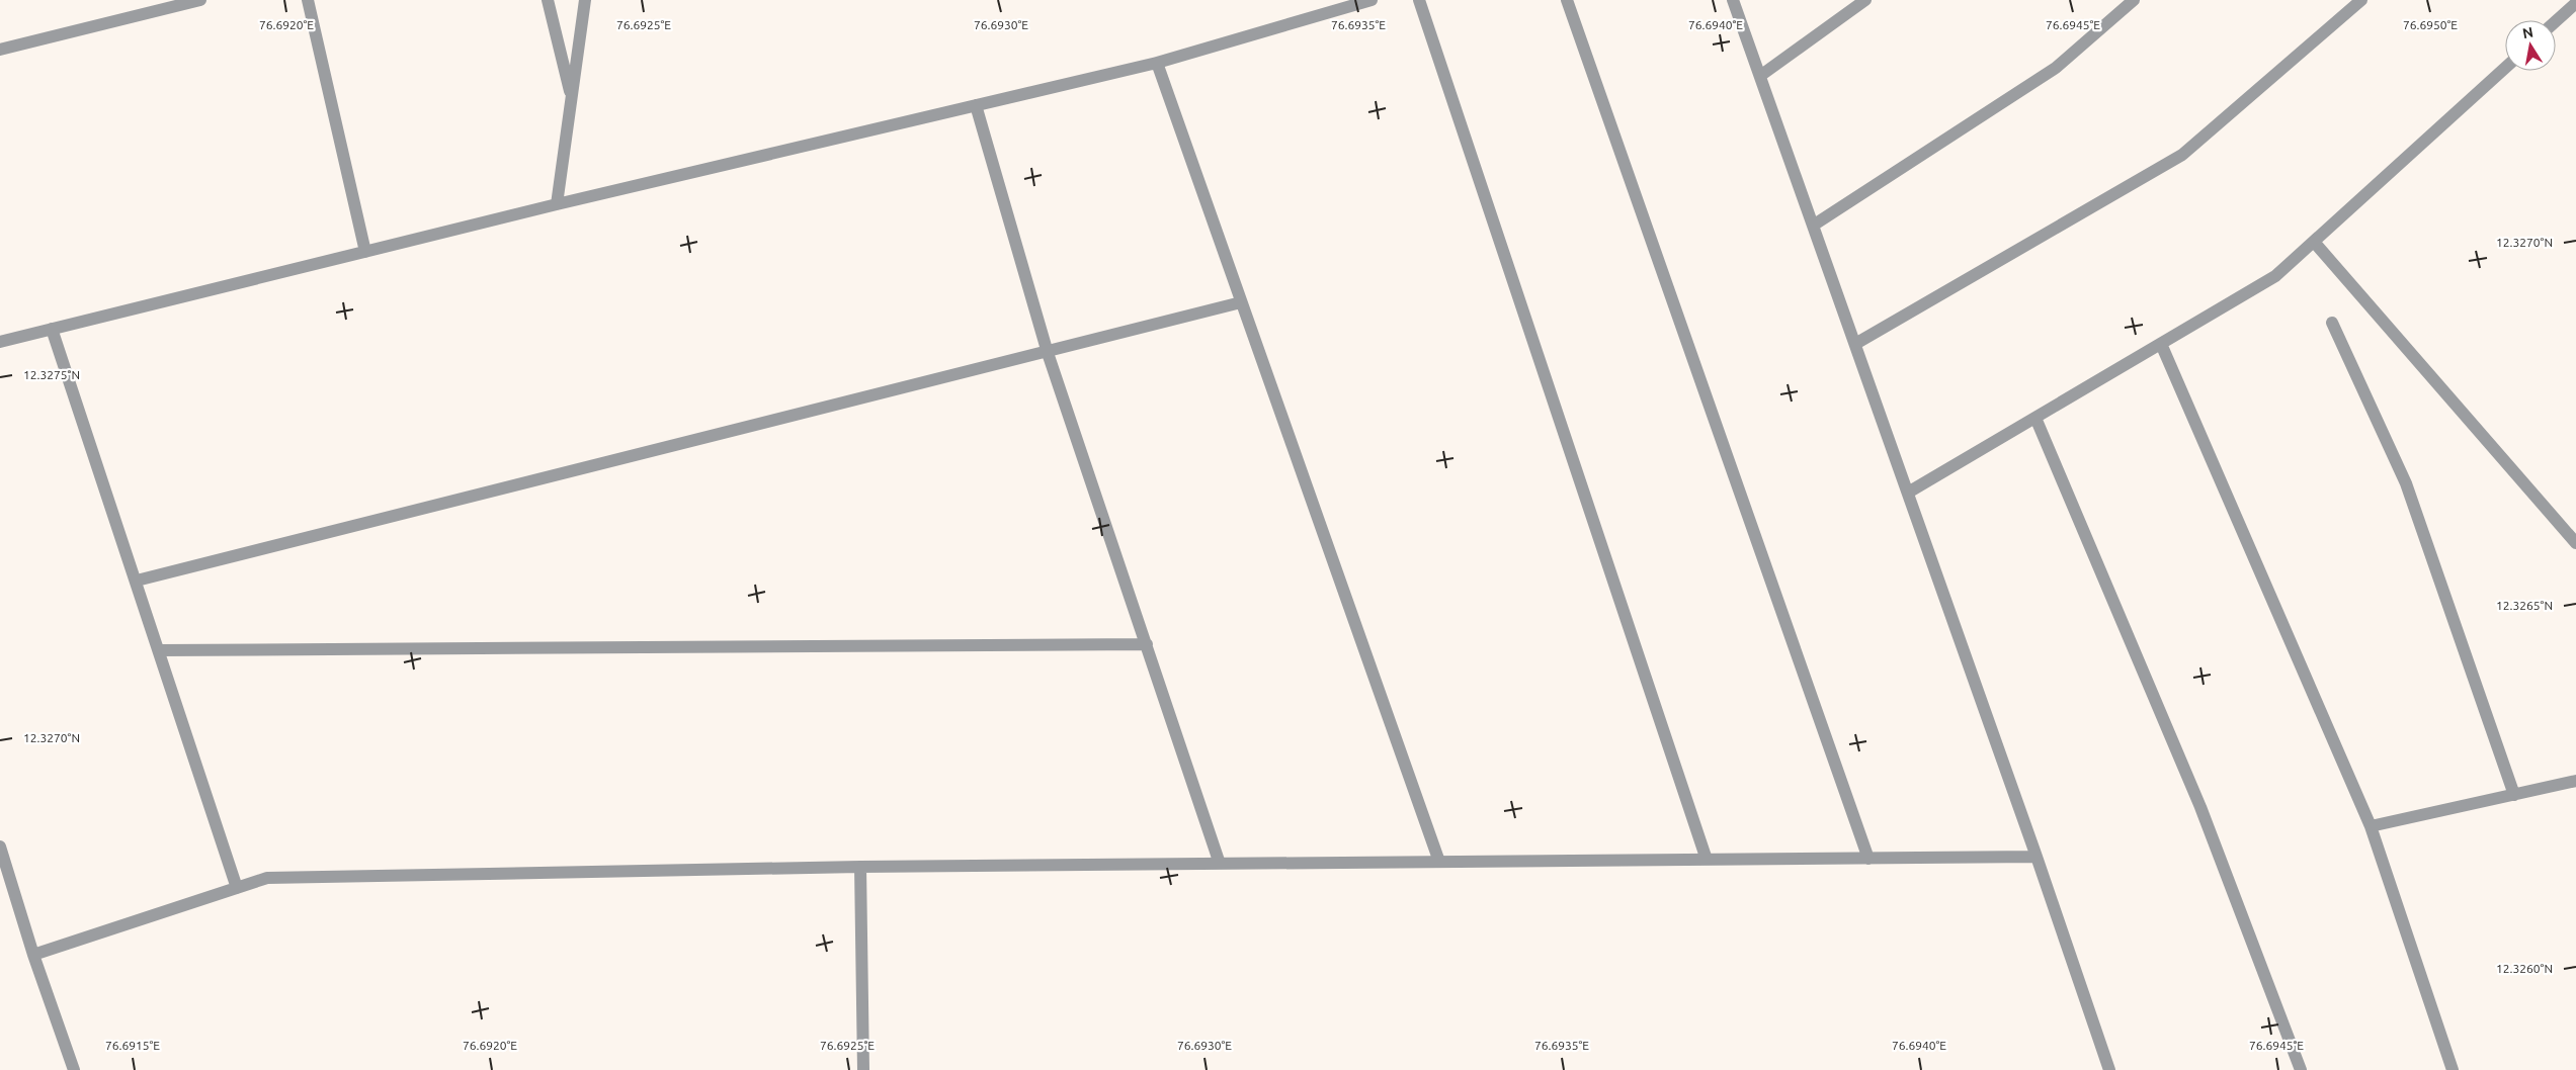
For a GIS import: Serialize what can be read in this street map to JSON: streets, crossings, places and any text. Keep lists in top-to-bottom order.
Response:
{
  "north": "top",
  "coordinates": [
    "76.6920°E",
    "76.6925°E",
    "76.6930°E",
    "76.6935°E",
    "76.6940°E",
    "76.6945°E",
    "76.6950°E",
    "12.3270°N",
    "12.3275°N",
    "12.3265°N",
    "12.3260°N",
    "76.6915°E"
  ]
}
